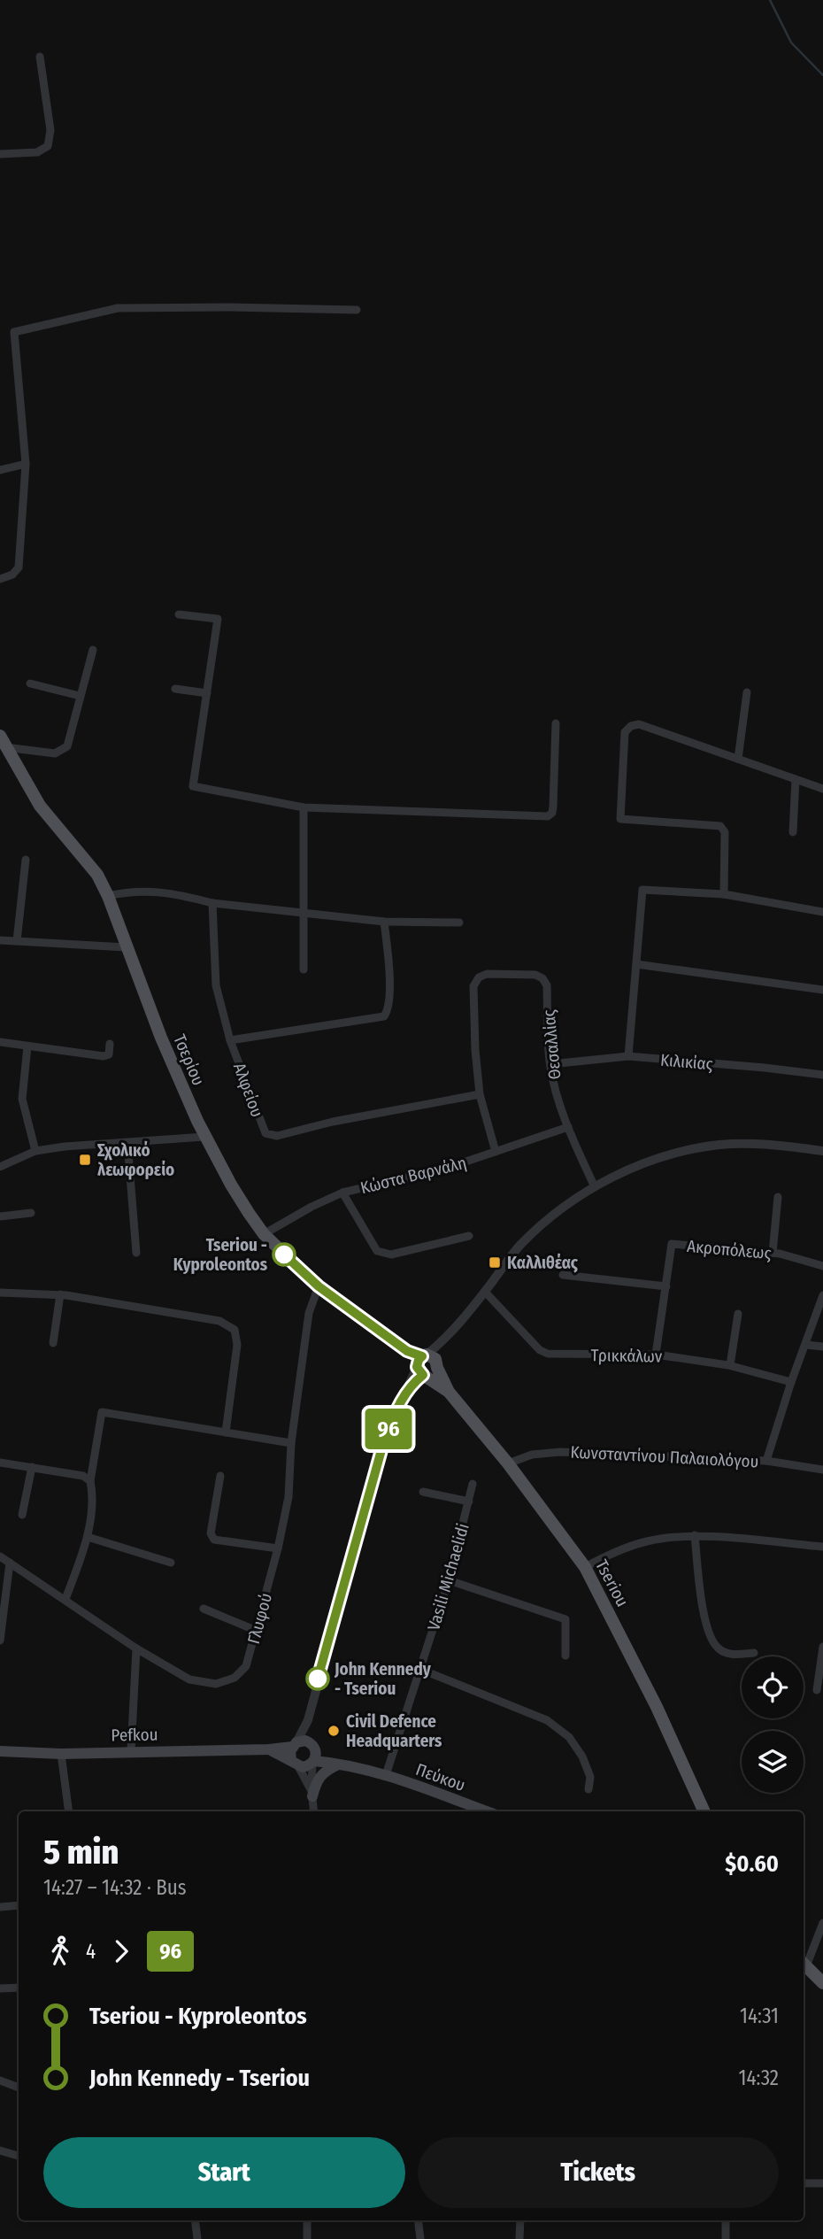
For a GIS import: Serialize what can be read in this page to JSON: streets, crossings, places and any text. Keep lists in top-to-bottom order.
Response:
{
  "streets": {
    "main road": [
      "Τσερίου",
      "Tseriou",
      "Pefkou",
      "Πεύκου"
    ],
    "street": [
      "Θεσαλλίας",
      "Κιλικίας",
      "Αλφείου",
      "Κώστα Βαρνάλη",
      "Ακροπόλεως",
      "Τρικκάλων",
      "Κωνσταντίνου Παλαιολόγου",
      "Vasili Michaelidi",
      "Γλυφού"
    ]
  },
  "crossings": [
    ["Θεσαλλίας", "Κιλικίας"],
    ["Θεσαλλίας", "Αλφείου"],
    ["Θεσαλλίας", "Κώστα Βαρνάλη"],
    ["Τσερίου", "Κώστα Βαρνάλη"],
    ["Τσερίου", "Tseriou"],
    ["Τσερίου", "Γλυφού"],
    ["Ακροπόλεως", "Τρικκάλων"],
    ["Κωνσταντίνου Παλαιολόγου", "Tseriou"],
    ["Vasili Michaelidi", "Πεύκου"],
    ["Pefkou", "Πεύκου"]
  ],
  "places": {
    "transit": ["Σχολικό λεωφορείο", "Καλλιθέας"],
    "other": ["Tseriou - Kyproleontos", "John Kennedy - Tseriou", "Civil Defence Headquarters"]
  },
  "lines": ["bus line 96"],
  "page": {
    "on_map": "96",
    "heading": ["5 min", "14:27 – 14:32 · Bus", "$0.60"],
    "legs": ["4", "96"],
    "list": [
      {
        "name": "Tseriou - Kyproleontos",
        "value": "14:31"
      },
      {
        "name": "John Kennedy - Tseriou",
        "value": "14:32"
      }
    ],
    "buttons": ["Start", "Tickets"]
  }
}
